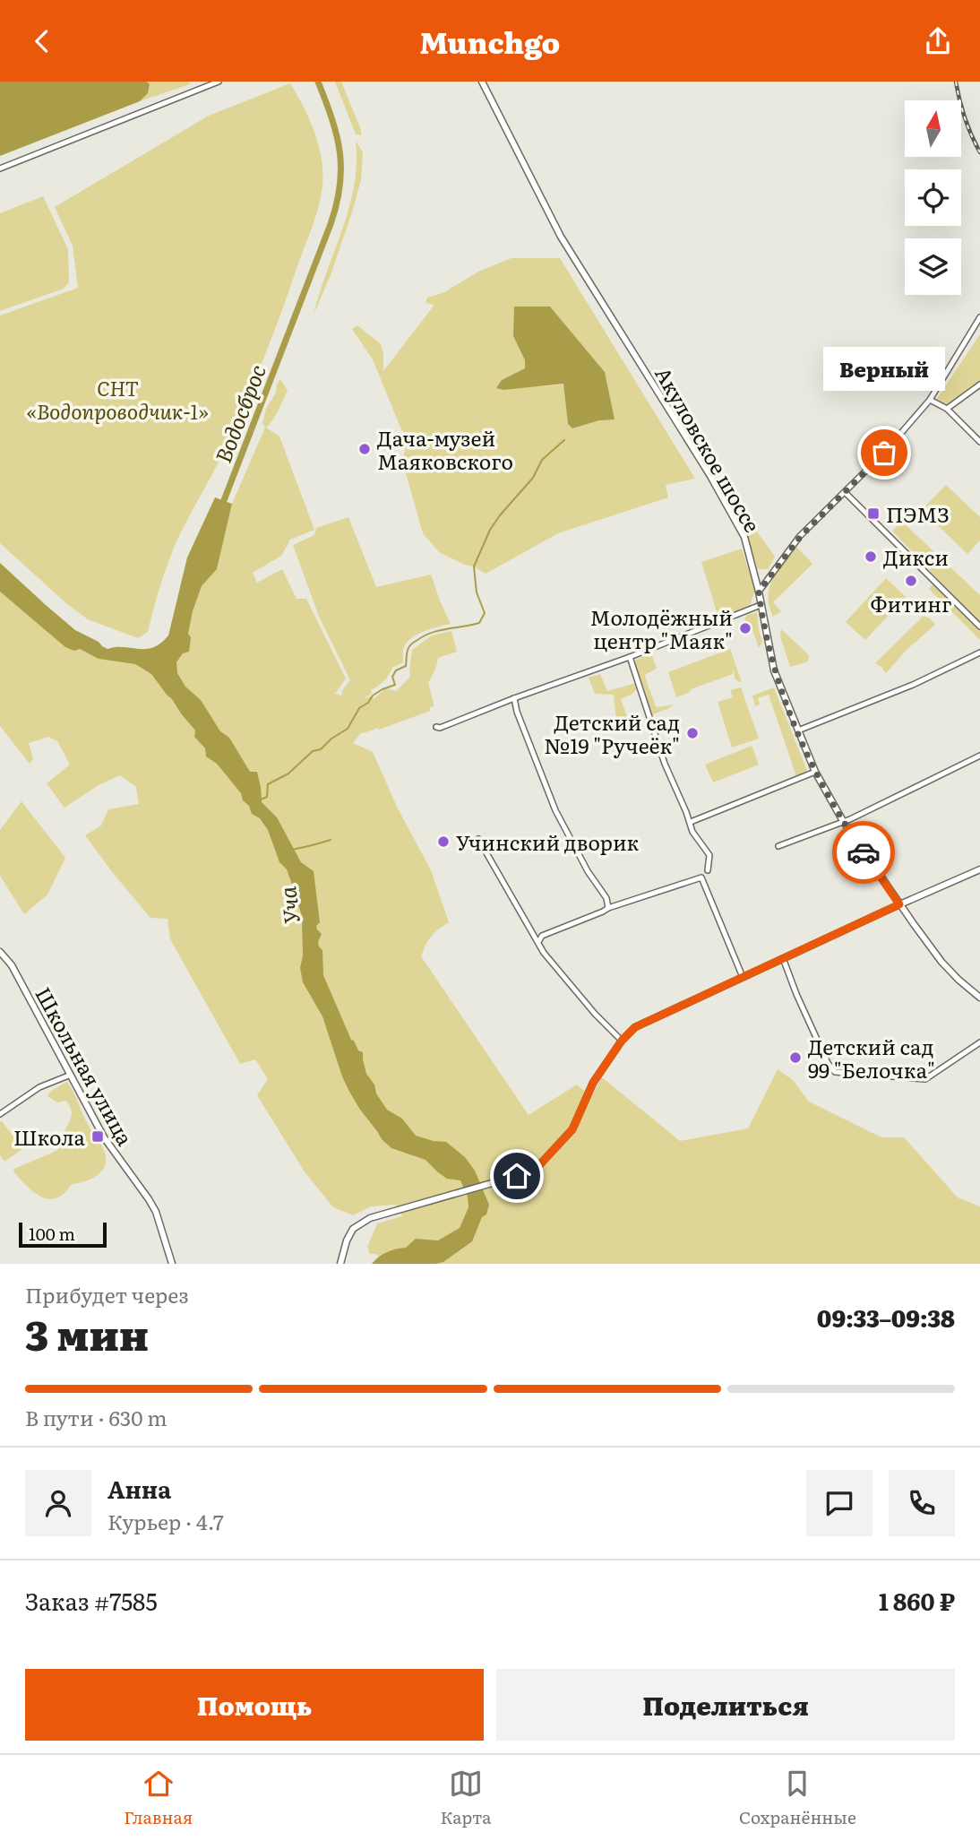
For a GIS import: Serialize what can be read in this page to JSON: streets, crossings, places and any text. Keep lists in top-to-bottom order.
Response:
{
  "streets": {
    "street": ["Акуловское шоссе", "Школьная улица"]
  },
  "water": ["Водосброс", "Уча"],
  "parks": ["СНТ «Водопроводчик-1»"],
  "places": {
    "other": [
      "Дача-музей Маяковского",
      "Верный",
      "Дикси",
      "Фитинг",
      "Молодёжный центр \"Маяк\"",
      "Детский сад №19 \"Ручеёк\"",
      "Учинский дворик",
      "Детский сад 99 \"Белочка\""
    ],
    "transit": ["ПЭМЗ", "Школа"]
  },
  "scale_bar": "100 m",
  "north": "top",
  "page": {
    "header": "Munchgo",
    "bubble": "Верный",
    "scale": "100 m",
    "heading": ["3 мин", "Прибудет через", "09:33–09:38"],
    "panel": [
      "Анна",
      "Курьер · 4.7",
      "Заказ #7585",
      "1 860 ₽"
    ],
    "bar": "В пути · 630 m",
    "buttons": ["Помощь", "Поделиться"],
    "tabs": ["Главная", "Карта", "Сохранённые"]
  }
}
